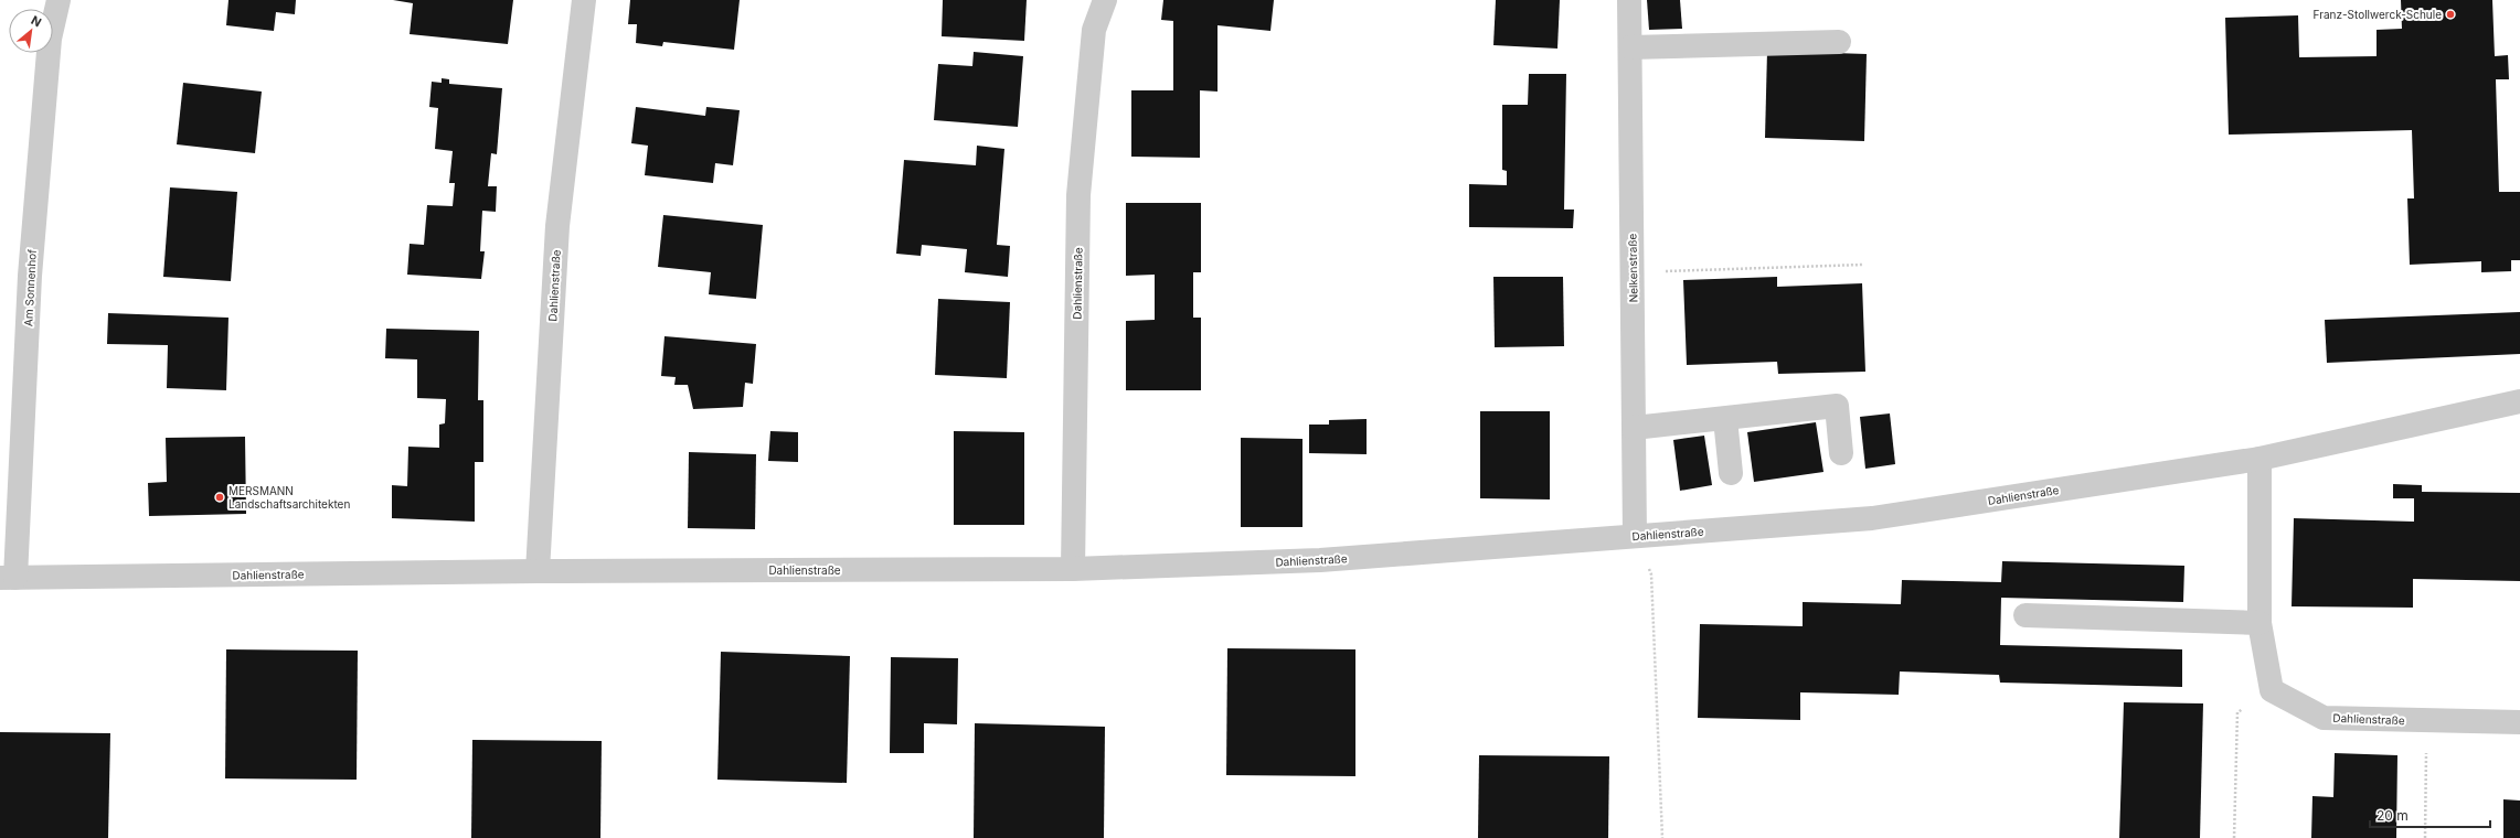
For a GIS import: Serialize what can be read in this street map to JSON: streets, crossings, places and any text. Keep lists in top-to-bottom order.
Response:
{
  "streets": {
    "street": ["Nelkenstraße", "Dahlienstraße", "Am Sonnenhof"]
  },
  "crossings": [
    ["Nelkenstraße", "Dahlienstraße"],
    ["Dahlienstraße", "Am Sonnenhof"]
  ],
  "places": ["Franz-Stollwerck-Schule", "MERSMANN Landschaftsarchitekten"],
  "scale_bar": "20 m",
  "north": "top right"
}
